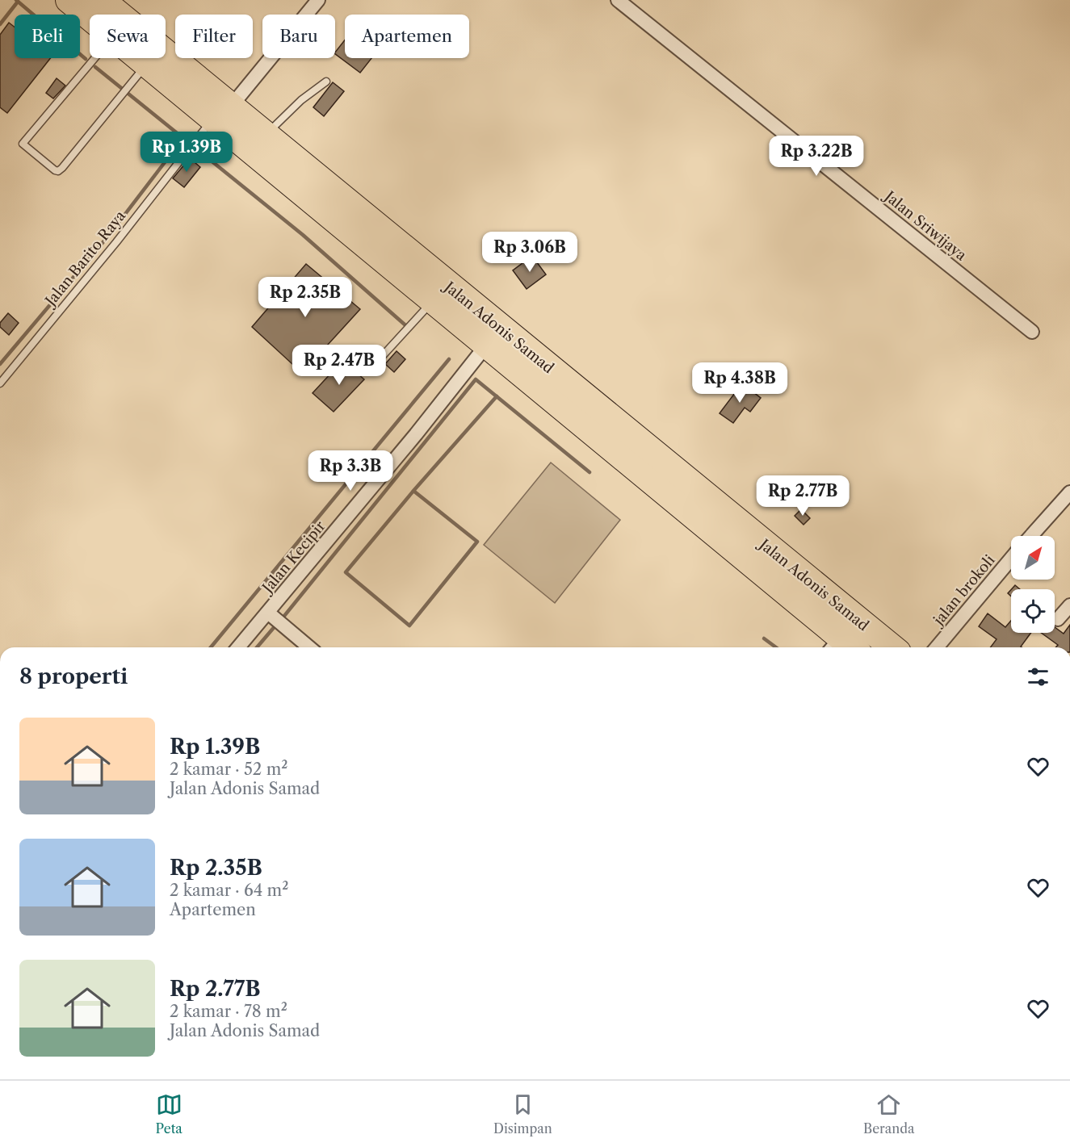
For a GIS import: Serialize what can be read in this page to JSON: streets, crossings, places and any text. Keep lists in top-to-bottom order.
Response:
{
  "streets": {
    "highway": ["Jalan Adonis Samad"],
    "street": ["Jalan Sriwijaya", "Jalan Kecipir", "jalan brokoli"],
    "lane": ["Jalan Barito Raya"]
  },
  "crossings": [
    ["Jalan Barito Raya", "Jalan Adonis Samad"]
  ],
  "north": "top right",
  "page": {
    "chip": [
      "Beli",
      "Sewa",
      "Filter",
      "Baru",
      "Apartemen"
    ],
    "price": [
      "Rp 1.39B",
      "Rp 3.22B",
      "Rp 3.06B",
      "Rp 2.35B",
      "Rp 2.47B",
      "Rp 4.38B",
      "Rp 3.3B",
      "Rp 2.77B"
    ],
    "heading": "8 properti",
    "list": [
      {
        "name": "Rp 1.39B",
        "note": "2 kamar · 52 m² · Jalan Adonis Samad"
      },
      {
        "name": "Rp 2.35B",
        "note": "2 kamar · 64 m² · Apartemen"
      },
      {
        "name": "Rp 2.77B",
        "note": "2 kamar · 78 m² · Jalan Adonis Samad"
      }
    ],
    "tabs": ["Peta", "Disimpan", "Beranda"]
  }
}
